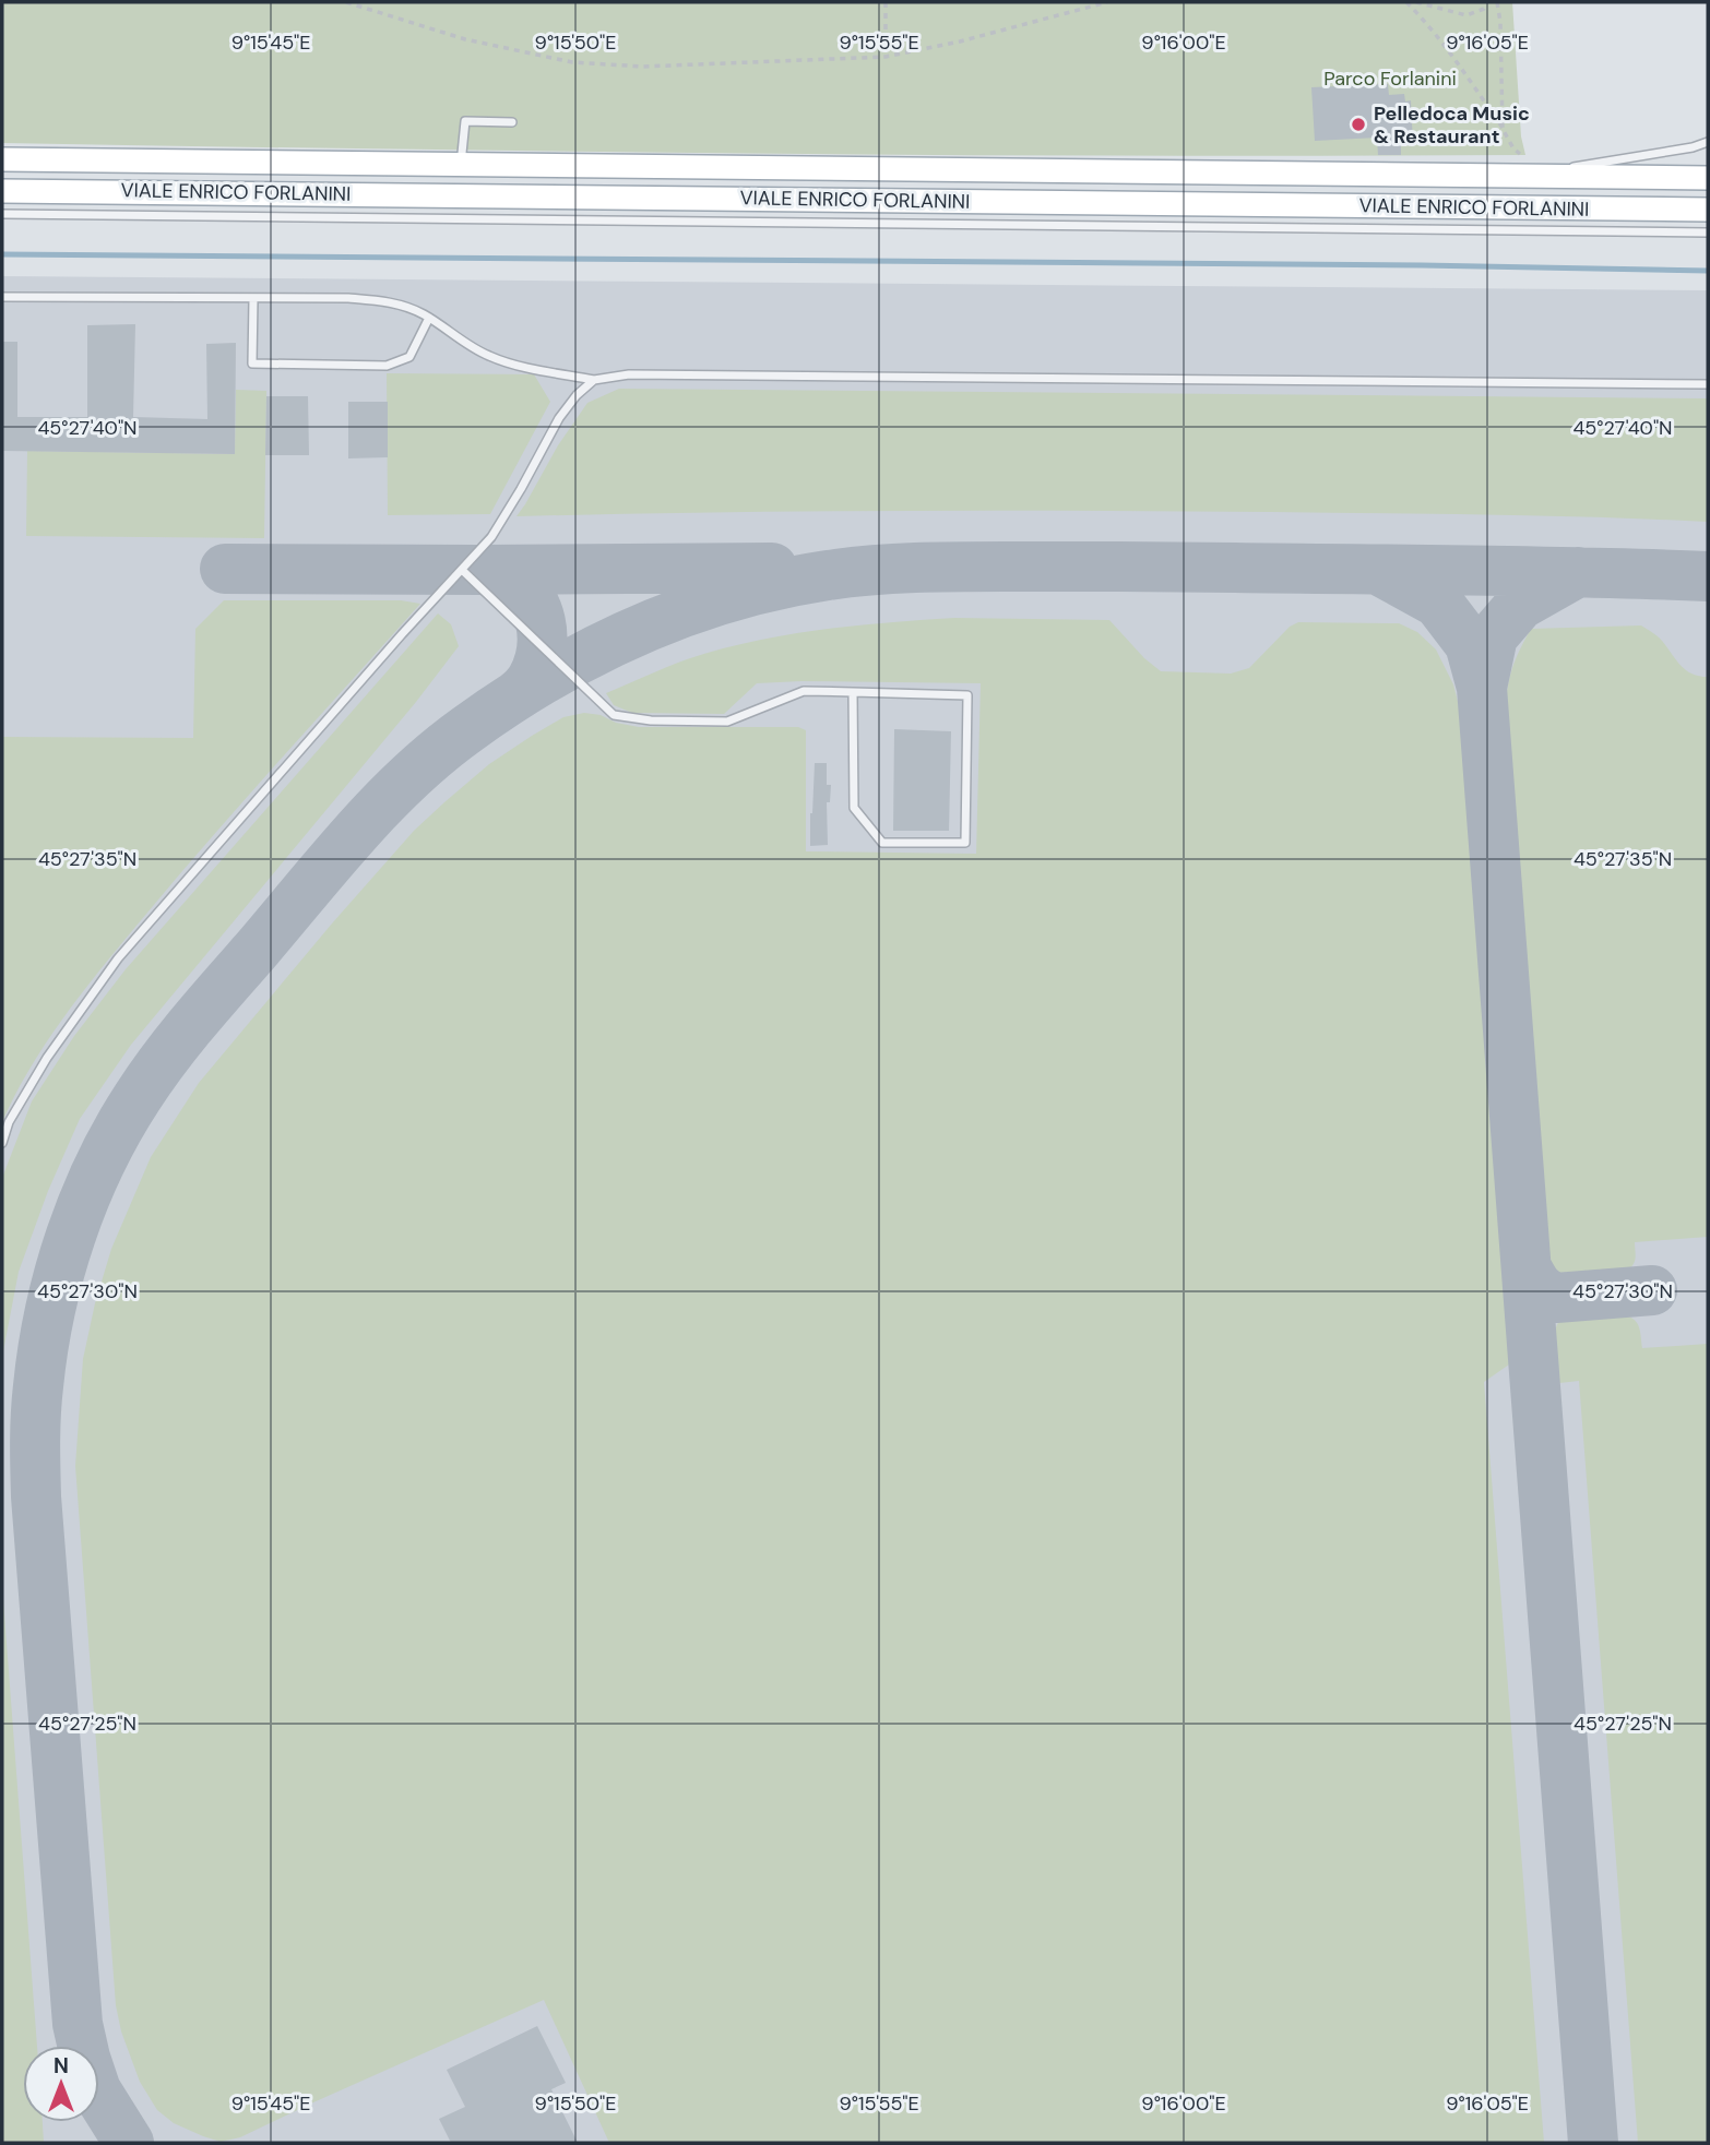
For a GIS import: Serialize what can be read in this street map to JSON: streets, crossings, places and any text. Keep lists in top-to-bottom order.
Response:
{
  "streets": {
    "main road": ["VIALE ENRICO FORLANINI"]
  },
  "parks": ["Parco Forlanini"],
  "places": ["Pelledoca Music & Restaurant"],
  "north": "top",
  "coordinates": [
    "9°15'45\"E",
    "9°15'50\"E",
    "9°15'55\"E",
    "9°16'00\"E",
    "9°16'05\"E",
    "45°27'40\"N",
    "45°27'35\"N",
    "45°27'30\"N",
    "45°27'25\"N"
  ]
}
